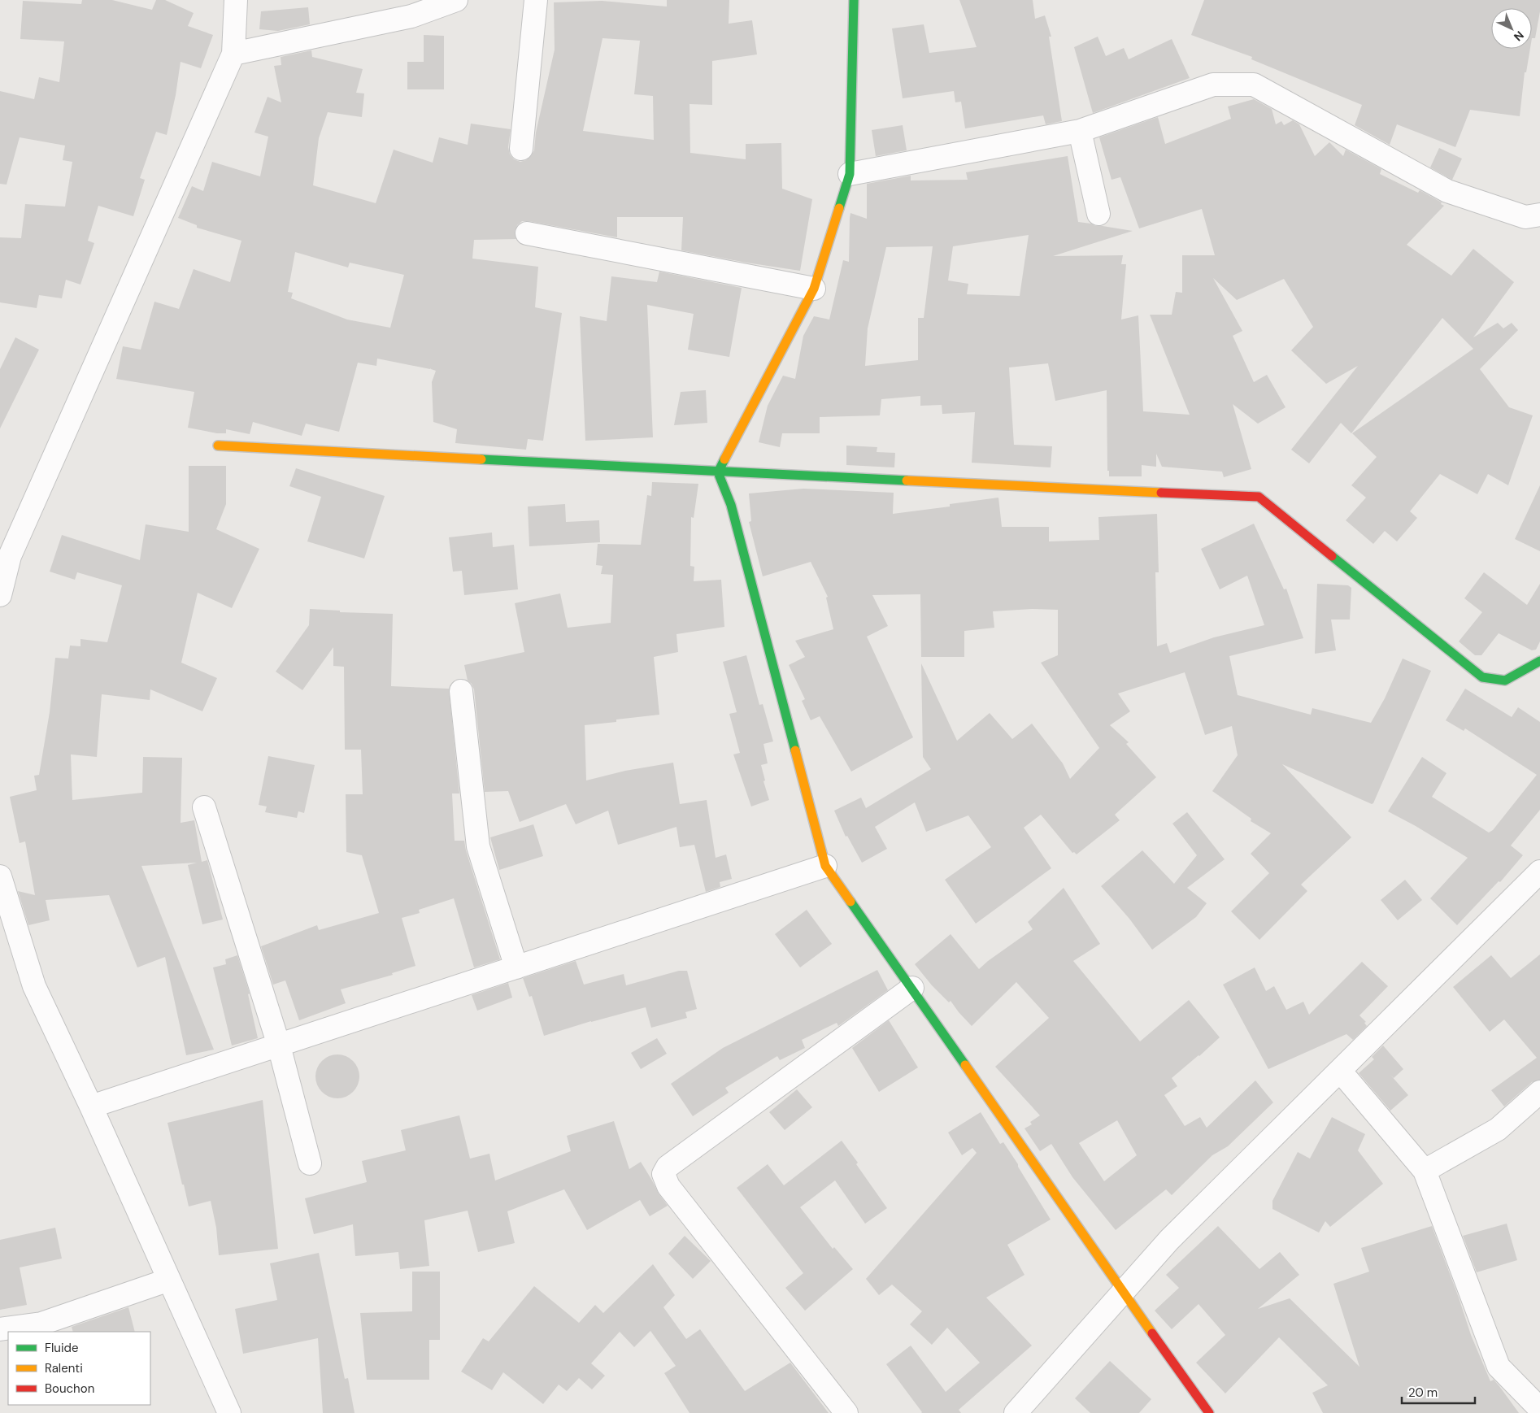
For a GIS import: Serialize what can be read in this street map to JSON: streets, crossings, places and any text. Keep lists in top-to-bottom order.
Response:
{
  "legend": ["Fluide", "Ralenti", "Bouchon"],
  "scale_bar": "20 m",
  "north": "bottom right"
}
